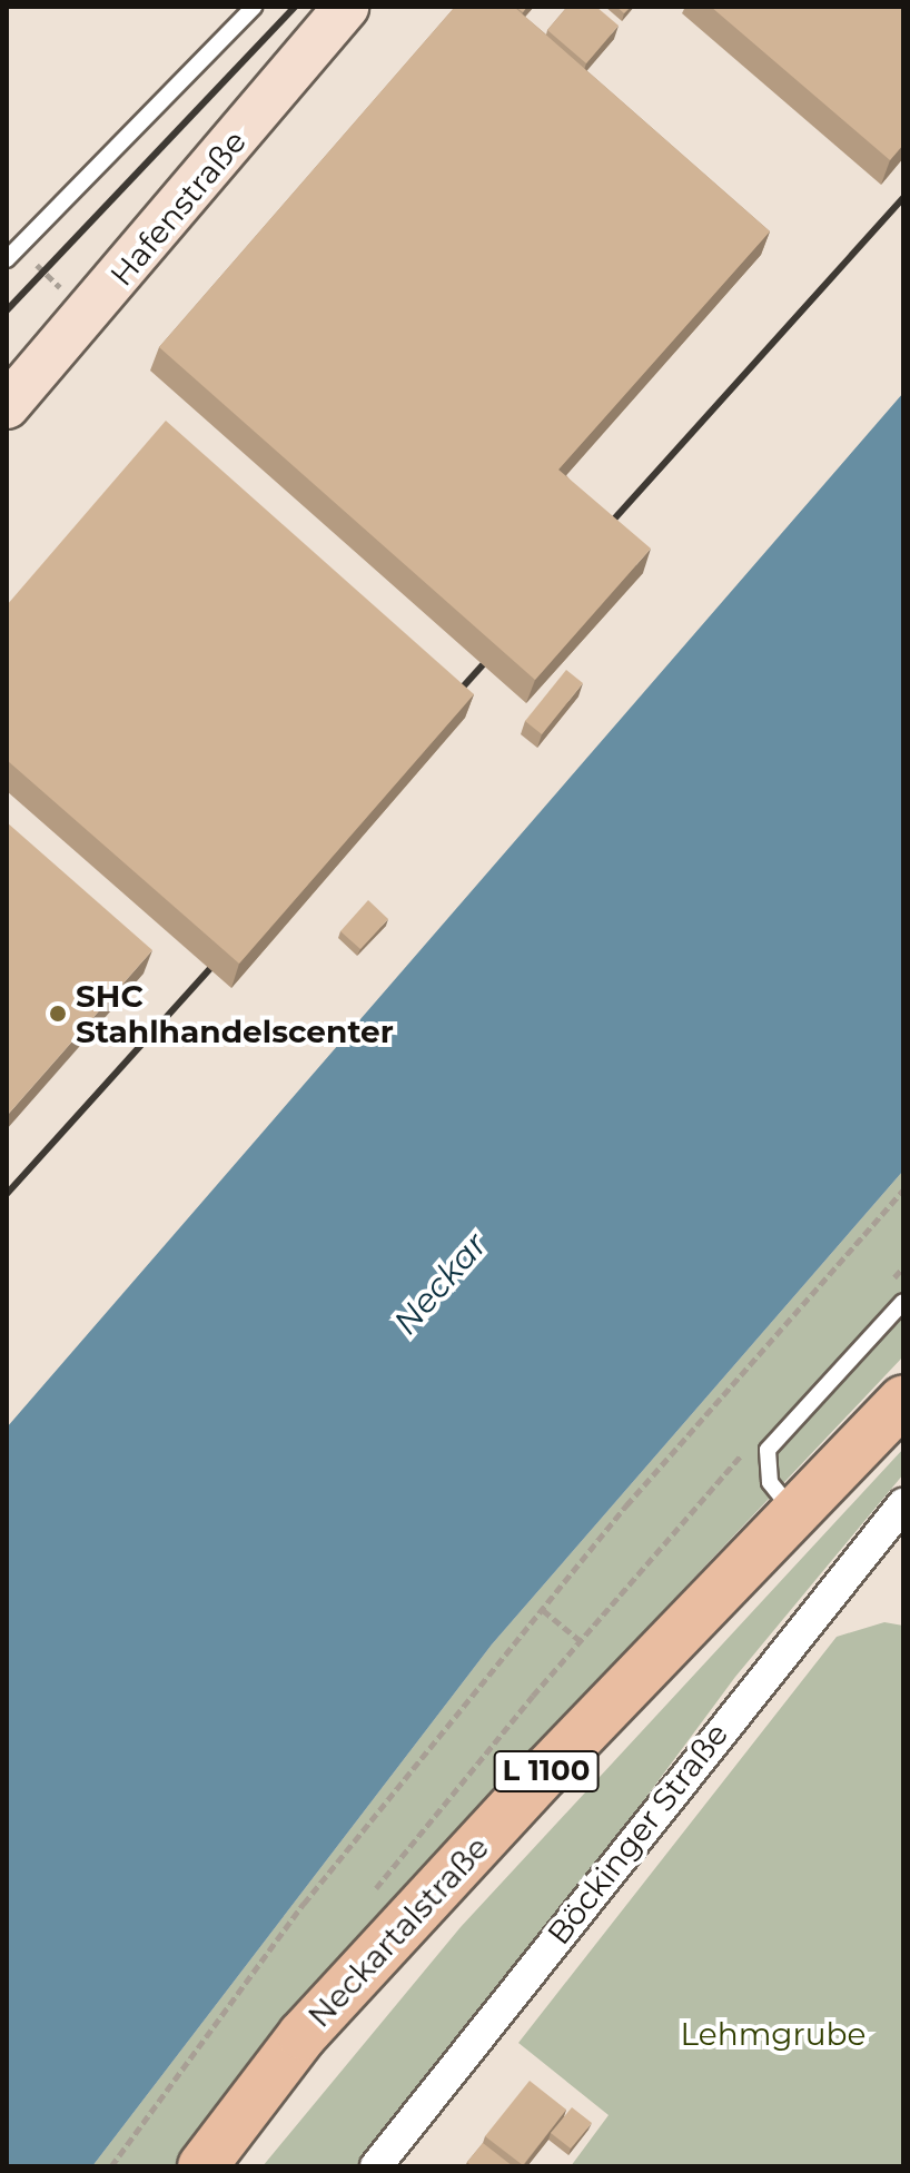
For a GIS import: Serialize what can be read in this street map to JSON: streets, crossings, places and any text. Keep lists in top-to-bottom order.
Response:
{
  "streets": {
    "main road": ["Hafenstraße", "L 1100", "Neckartalstraße"],
    "street": ["Böckinger Straße"]
  },
  "water": ["Neckar"],
  "parks": ["Lehmgrube"],
  "places": ["SHC Stahlhandelscenter"]
}
